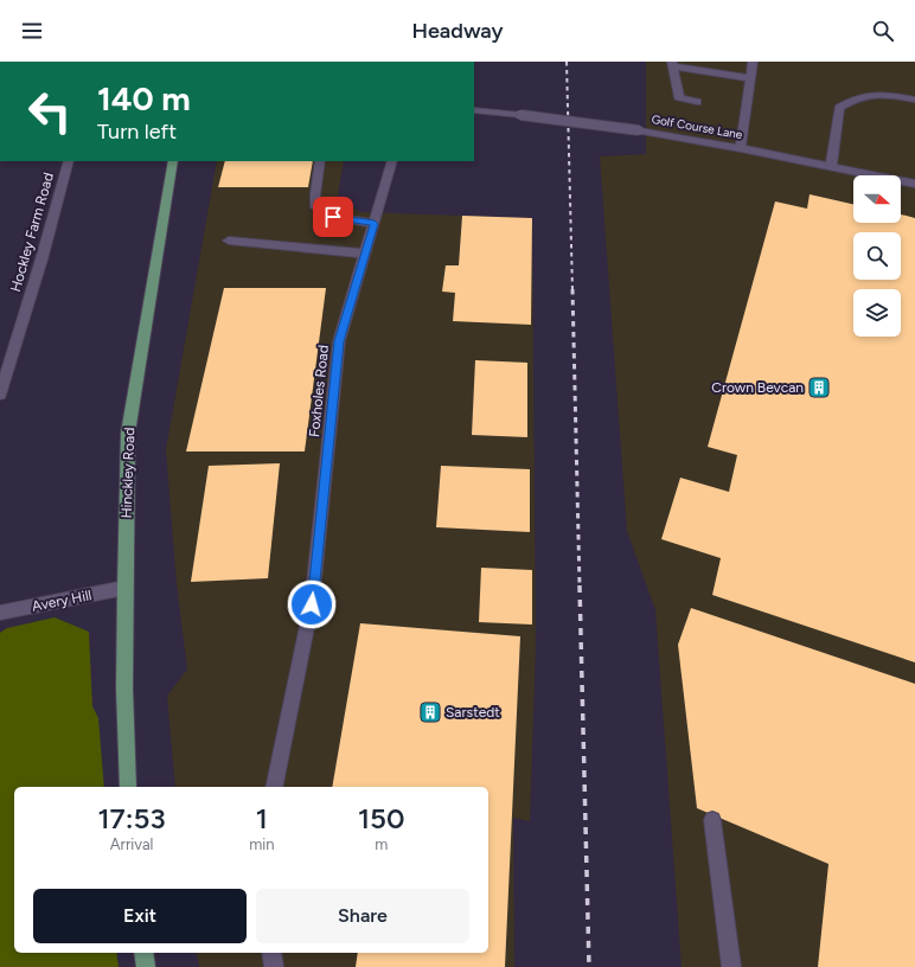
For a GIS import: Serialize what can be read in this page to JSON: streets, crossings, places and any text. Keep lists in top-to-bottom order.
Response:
{
  "streets": {
    "main road": ["Hinckley Road"],
    "street": [
      "Golf Course Lane",
      "Hockley Farm Road",
      "Foxholes Road",
      "Avery Hill"
    ]
  },
  "crossings": [
    ["Hinckley Road", "Avery Hill"]
  ],
  "places": {
    "building": ["Crown Bevcan", "Sarstedt"]
  },
  "north": "right",
  "page": {
    "header": "Headway",
    "turn": ["140 m", "Turn left"],
    "eta": [
      "17:53",
      "Arrival",
      "1",
      "min",
      "150",
      "m"
    ],
    "buttons": ["Exit", "Share"]
  }
}
